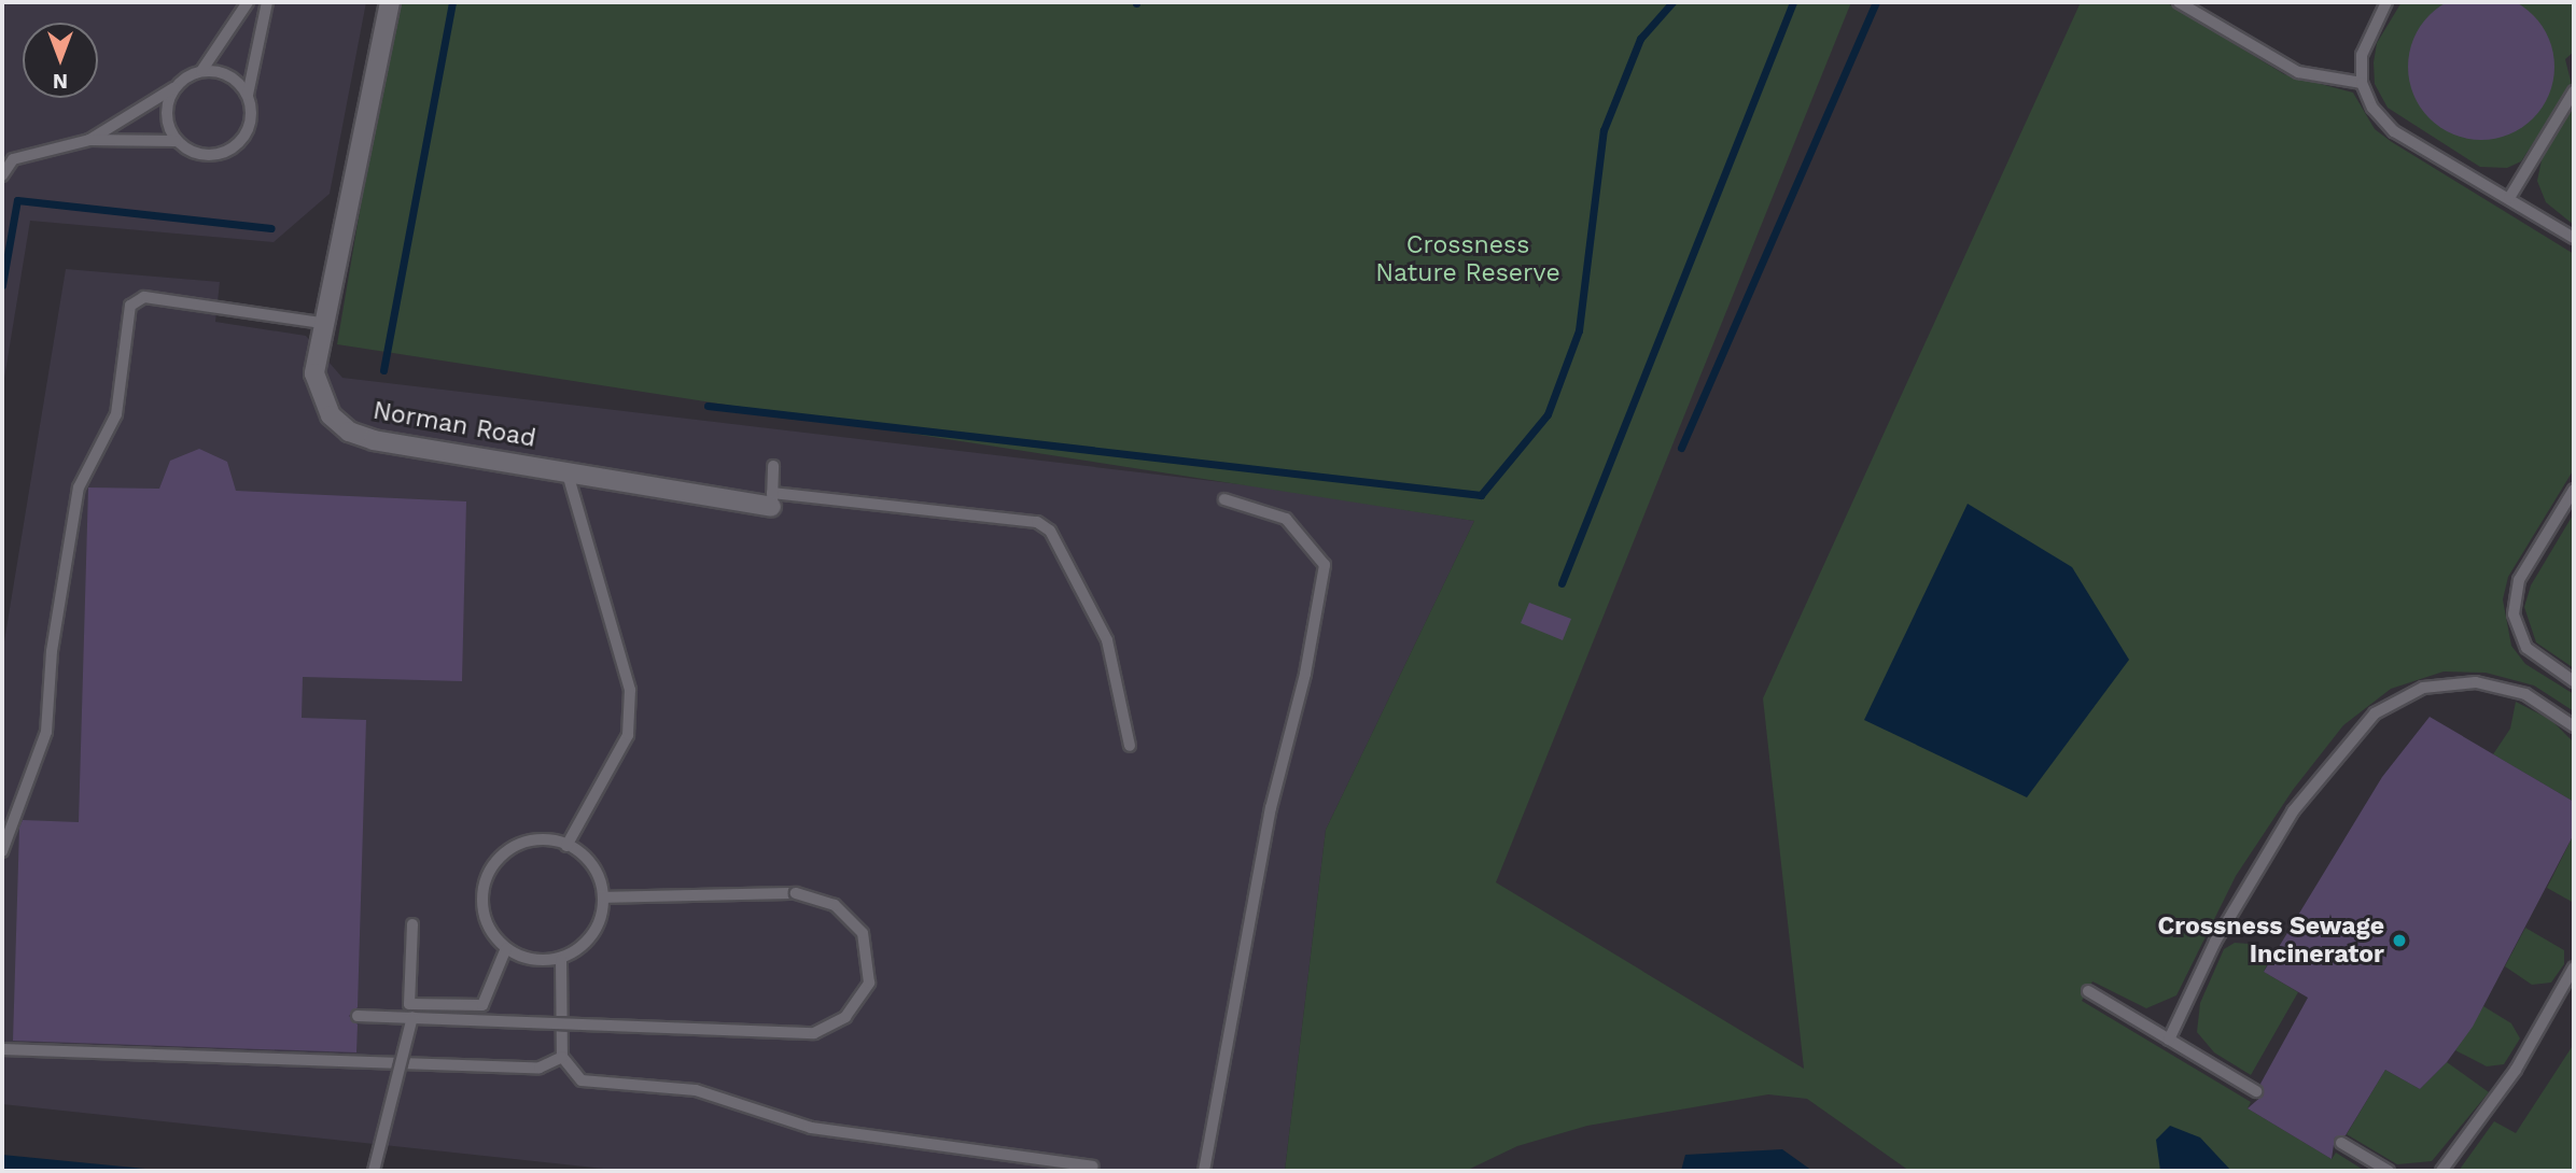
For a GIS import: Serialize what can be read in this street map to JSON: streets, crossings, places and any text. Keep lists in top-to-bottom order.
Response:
{
  "streets": {
    "street": ["Norman Road"]
  },
  "parks": ["Crossness Nature Reserve"],
  "places": ["Crossness Sewage Incinerator"],
  "north": "bottom"
}
